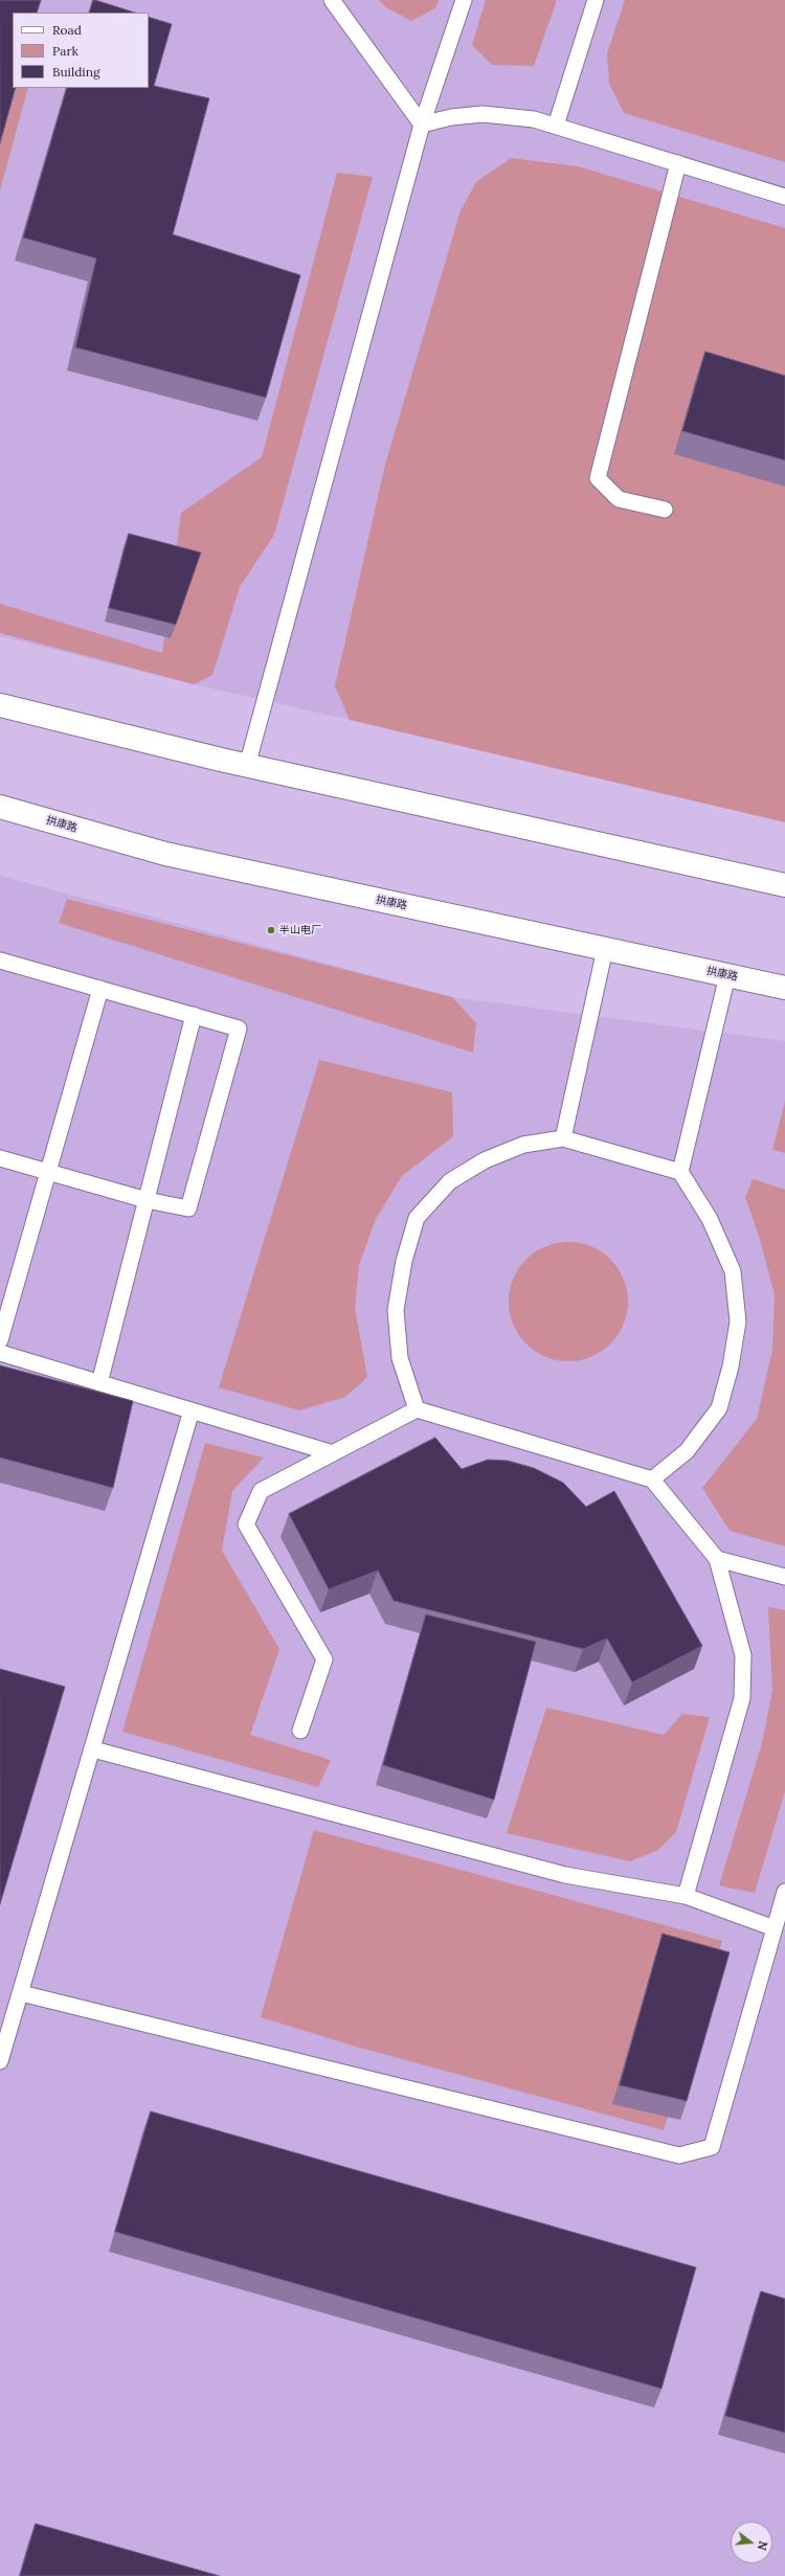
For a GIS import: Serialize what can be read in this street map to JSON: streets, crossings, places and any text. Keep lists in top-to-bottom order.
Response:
{
  "streets": {
    "main road": ["拱康路"]
  },
  "places": ["半山电厂"],
  "legend": ["Road", "Park", "Building"],
  "north": "right"
}
